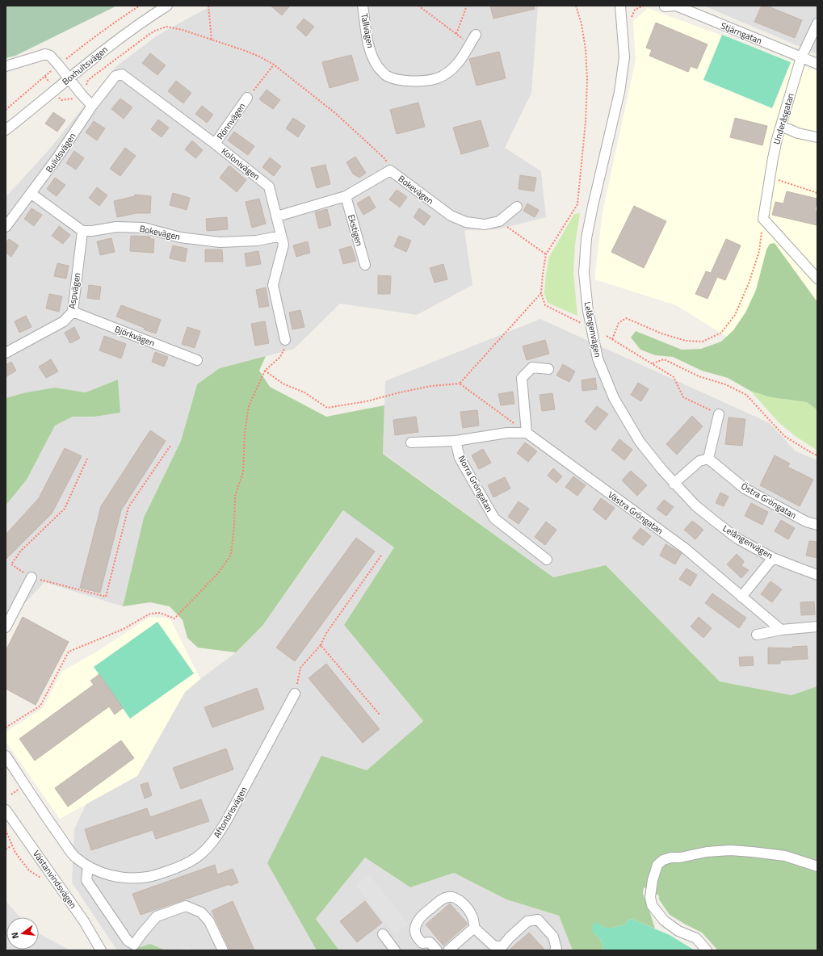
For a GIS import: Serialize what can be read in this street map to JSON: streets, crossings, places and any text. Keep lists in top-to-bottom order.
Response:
{
  "streets": {
    "street": [
      "Tallvägen",
      "Stjärngatan",
      "Boxhultsvägen",
      "Underåsgatan",
      "Rönnvägen",
      "Bulidsvägen",
      "Kolonivägen",
      "Bokevägen",
      "Ekstigen",
      "Aspvägen",
      "Lelångenvägen",
      "Björkvägen",
      "Norra Gröngatan",
      "Östra Gröngatan",
      "Västra Gröngatan",
      "Aftonbrisvägen",
      "Västanvindsvägen"
    ]
  },
  "crossings": [
    ["Stjärngatan", "Underåsgatan"],
    ["Rönnvägen", "Kolonivägen"],
    ["Bulidsvägen", "Kolonivägen"],
    ["Kolonivägen", "Bokevägen"],
    ["Bokevägen", "Ekstigen"],
    ["Bokevägen", "Aspvägen"],
    ["Aspvägen", "Björkvägen"]
  ],
  "north": "left"
}
